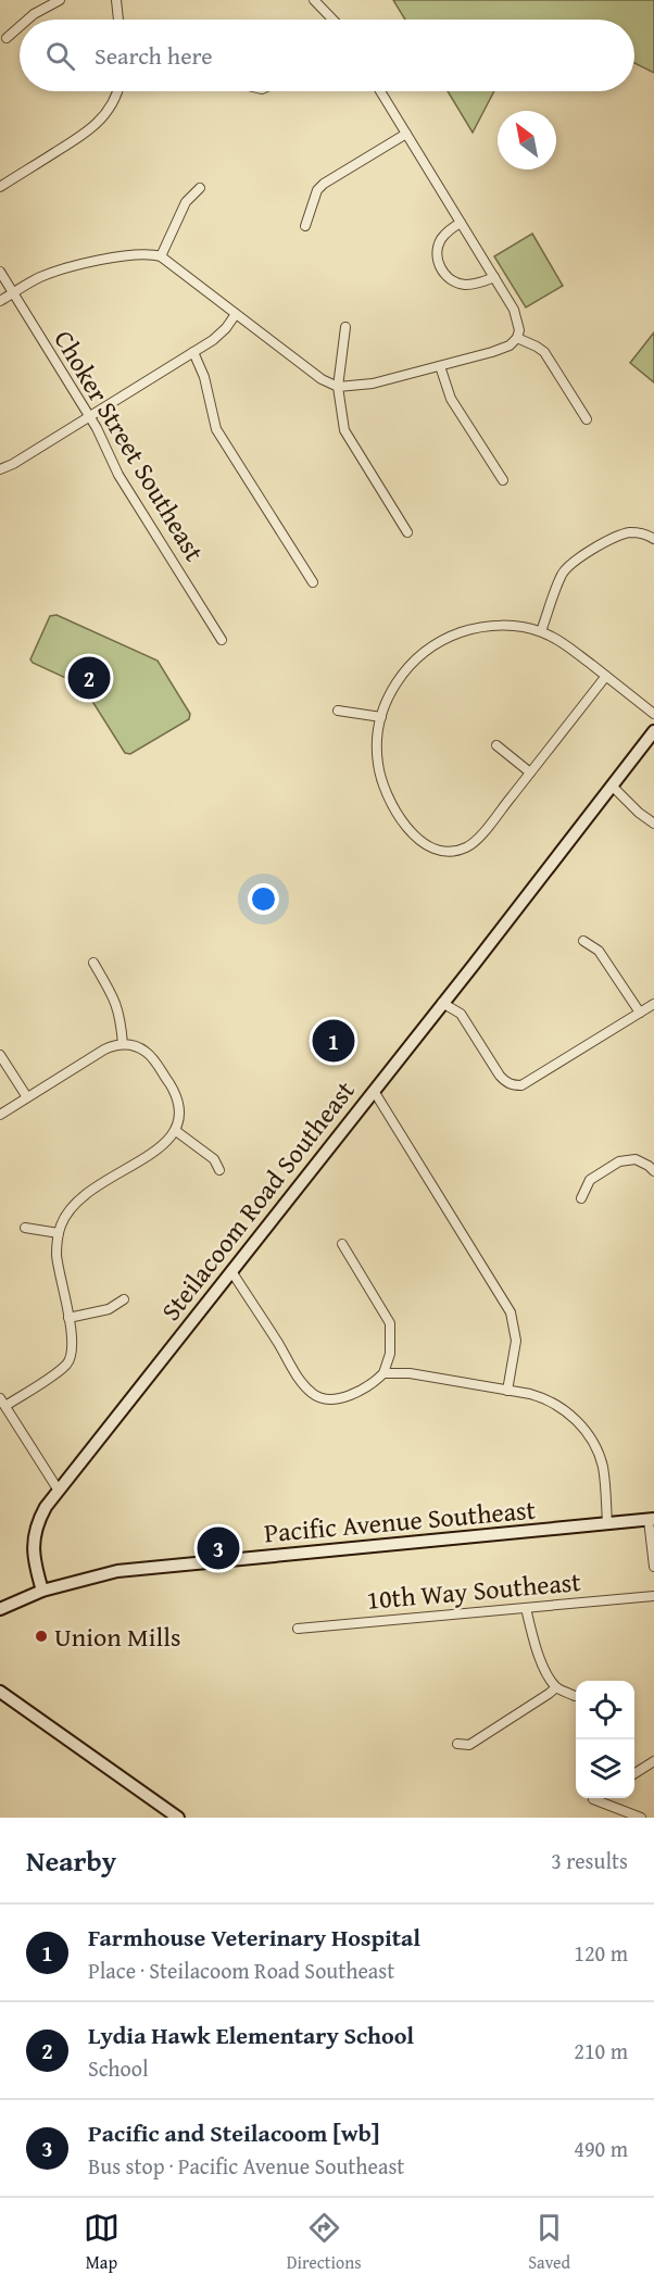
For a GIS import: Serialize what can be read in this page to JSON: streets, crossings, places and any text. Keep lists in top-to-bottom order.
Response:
{
  "streets": {
    "street": [
      "Choker Street Southeast",
      "Steilacoom Road Southeast",
      "Pacific Avenue Southeast",
      "10th Way Southeast"
    ]
  },
  "crossings": [
    ["Steilacoom Road Southeast", "Pacific Avenue Southeast"]
  ],
  "places": ["Union Mills"],
  "north": "top left",
  "page": {
    "search": "Search here",
    "pins": ["2", "1", "3"],
    "heading": ["Nearby", "3 results"],
    "list": [
      {
        "mark": "1",
        "name": "Farmhouse Veterinary Hospital",
        "note": "Place · Steilacoom Road Southeast",
        "value": "120 m"
      },
      {
        "mark": "2",
        "name": "Lydia Hawk Elementary School",
        "note": "School",
        "value": "210 m"
      },
      {
        "mark": "3",
        "name": "Pacific and Steilacoom [wb]",
        "note": "Bus stop · Pacific Avenue Southeast",
        "value": "490 m"
      }
    ],
    "nav": ["Map", "Directions", "Saved"]
  }
}
